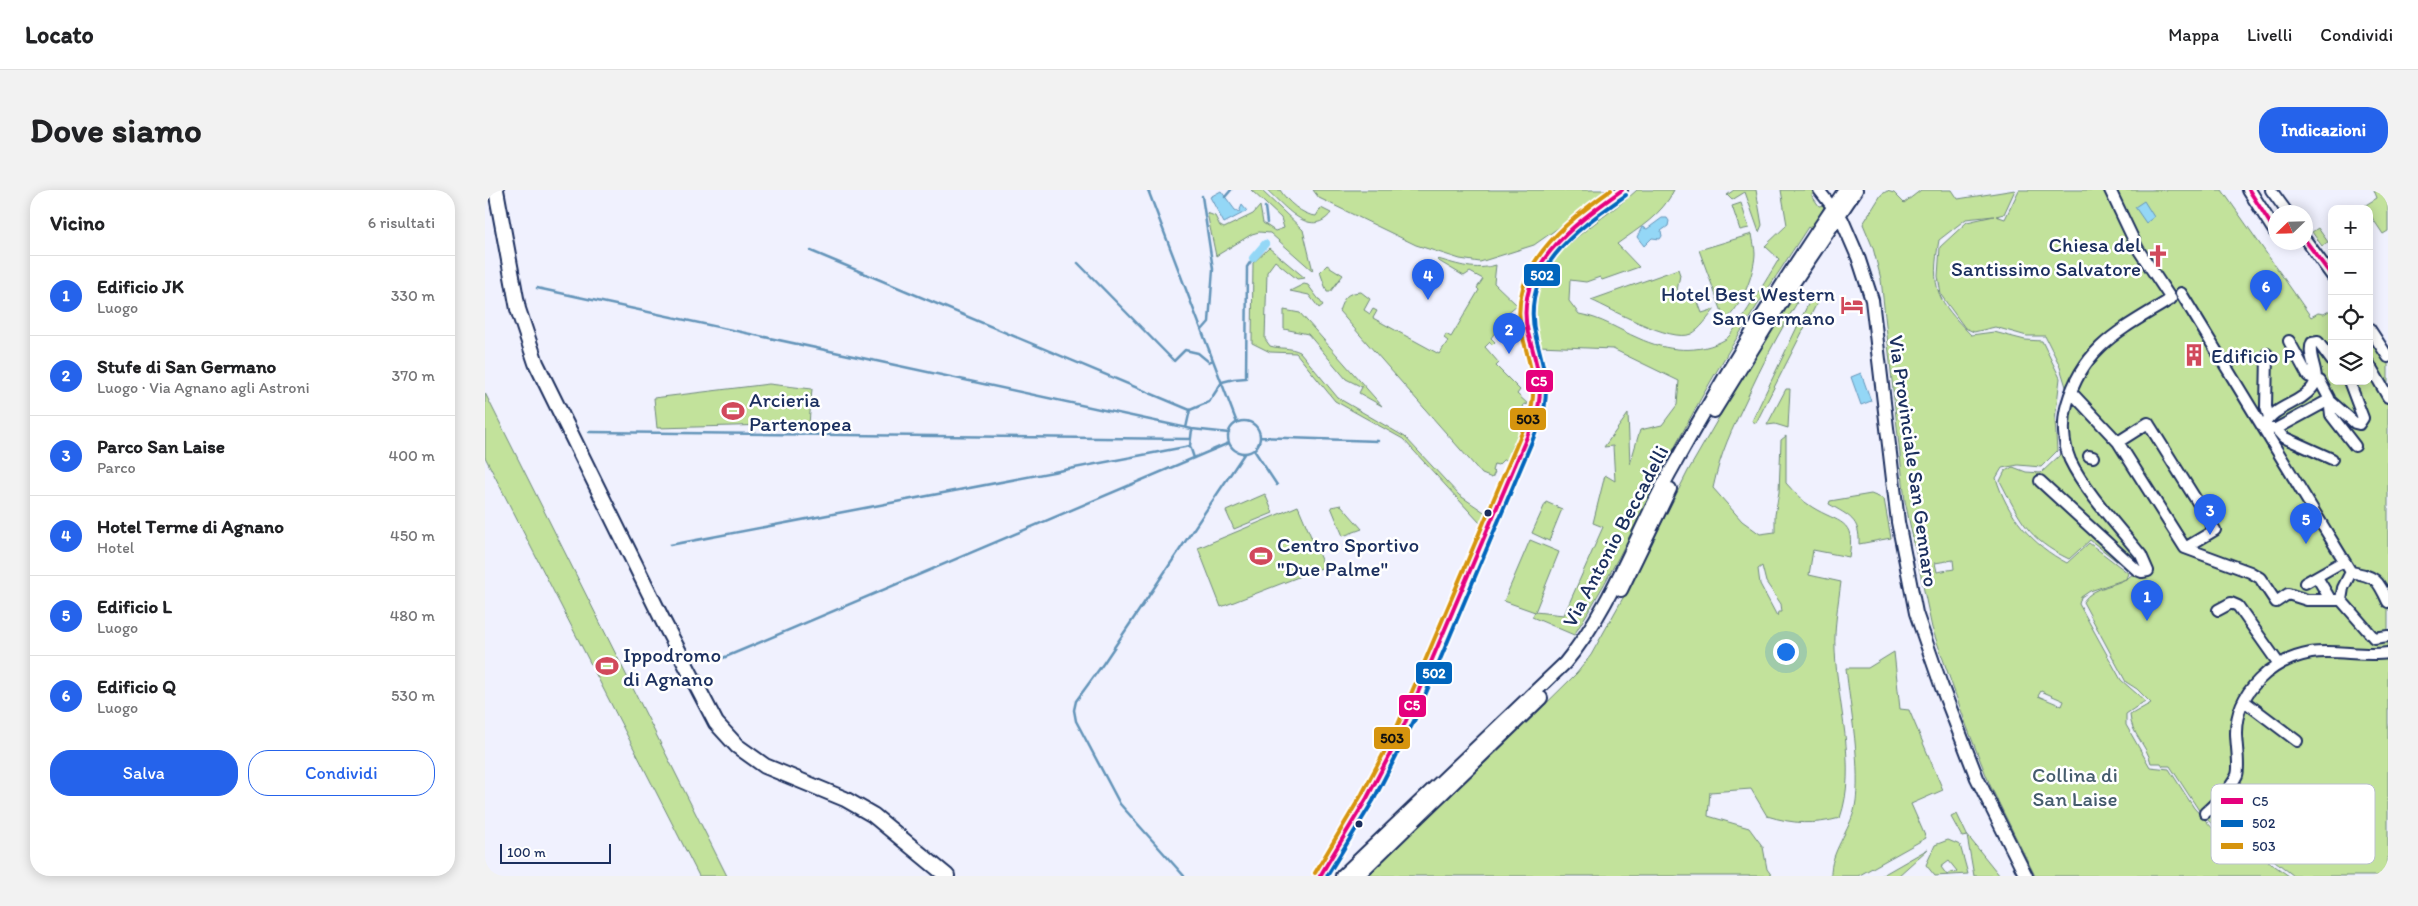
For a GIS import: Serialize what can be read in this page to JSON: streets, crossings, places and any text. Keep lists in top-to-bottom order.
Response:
{
  "streets": {
    "main road": ["Via Provinciale San Gennaro", "Via Antonio Beccadelli"]
  },
  "crossings": [
    ["Via Provinciale San Gennaro", "Via Antonio Beccadelli"]
  ],
  "parks": ["Collina di San Laise"],
  "places": {
    "church": ["Chiesa del Santissimo Salvatore"],
    "hotel": ["Hotel Best Western San Germano"],
    "building": ["Edificio P"],
    "sports": ["Arcieria Partenopea", "Centro Sportivo \"Due Palme\"", "Ippodromo di Agnano"]
  },
  "lines": ["transit line C5", "transit line 503", "transit line 502"],
  "legend": ["C5", "502", "503"],
  "scale_bar": "100 m",
  "north": "bottom left",
  "page": {
    "header": "Locato",
    "nav": ["Mappa", "Livelli", "Condividi"],
    "buttons": [
      "Indicazioni",
      ["Salva", "Condividi"]
    ],
    "title": "Dove siamo",
    "heading": ["Vicino", "6 risultati"],
    "map_buttons": ["+", "−"],
    "list": [
      {
        "mark": "1",
        "name": "Edificio JK",
        "note": "Luogo",
        "value": "330 m"
      },
      {
        "mark": "2",
        "name": "Stufe di San Germano",
        "note": "Luogo · Via Agnano agli Astroni",
        "value": "370 m"
      },
      {
        "mark": "3",
        "name": "Parco San Laise",
        "note": "Parco",
        "value": "400 m"
      },
      {
        "mark": "4",
        "name": "Hotel Terme di Agnano",
        "note": "Hotel",
        "value": "450 m"
      },
      {
        "mark": "5",
        "name": "Edificio L",
        "note": "Luogo",
        "value": "480 m"
      },
      {
        "mark": "6",
        "name": "Edificio Q",
        "note": "Luogo",
        "value": "530 m"
      }
    ],
    "pins": [
      "4",
      "6",
      "2",
      "3",
      "5",
      "1"
    ],
    "scale": "100 m"
  }
}
